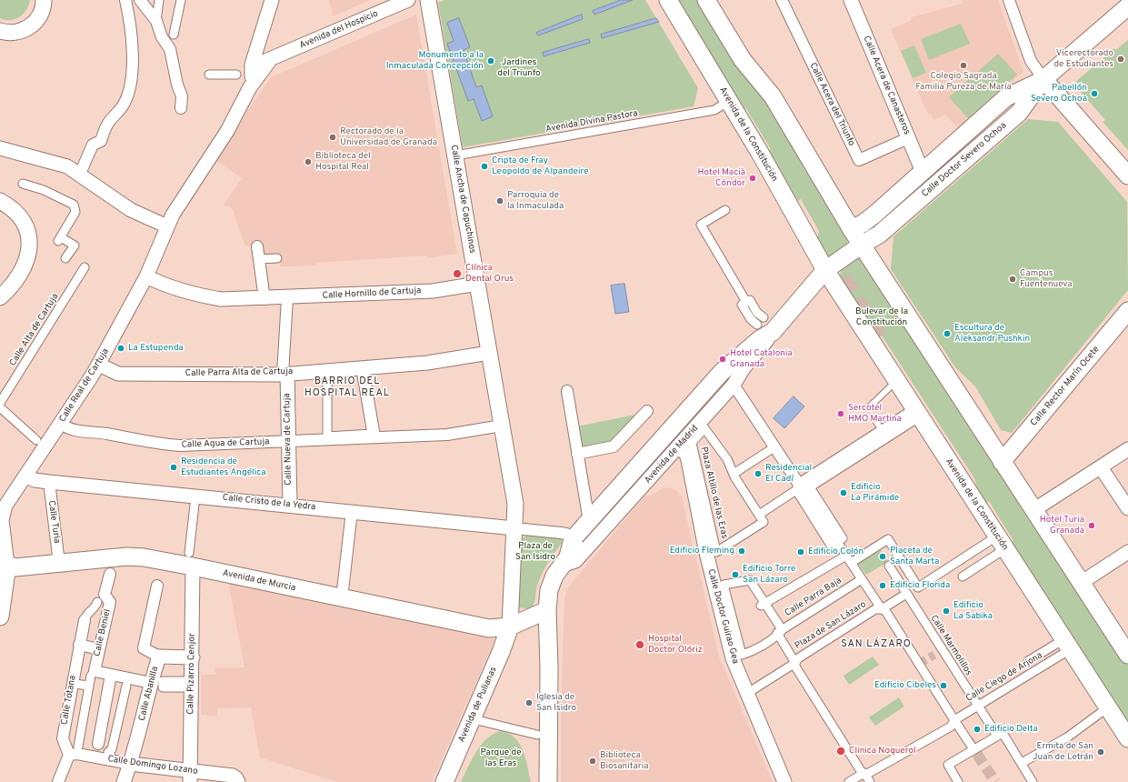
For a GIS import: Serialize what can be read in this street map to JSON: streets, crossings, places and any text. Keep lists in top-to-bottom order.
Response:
{
  "streets": {
    "main road": [
      "Avenida de la Constitución",
      "Calle Doctor Severo Ochoa",
      "Calle Ancha de Capuchinos",
      "Calle Rector Marín Ocete",
      "Avenida de Madrid",
      "Avenida de Murcia",
      "Avenida de Pulianas"
    ],
    "street": [
      "Avenida del Hospicio",
      "Calle Acera de Canasteros",
      "Calle Acera del Triunfo",
      "Avenida Divina Pastora",
      "Calle Hornillo de Cartuja",
      "Calle Alta de Cartuja",
      "Calle Parra Alta de Cartuja",
      "Calle Real de Cartuja",
      "Calle Nueva de Cartuja",
      "Calle Agua de Cartuja",
      "Plaza Altillo de las Eras",
      "Calle Cristo de la Yedra",
      "Calle Turia",
      "Calle Parra Baja",
      "Calle Doctor Guirao Gea",
      "Plaza de San Lázaro",
      "Calle Beniel",
      "Calle Marmolillos",
      "Calle Pizarro Cenjor",
      "Calle Ciego de Arjona",
      "Calle Abanilla",
      "Calle Totana",
      "Calle Domingo Lozano"
    ]
  },
  "crossings": [
    ["Calle Acera de Canasteros", "Calle Acera del Triunfo"],
    ["Calle Acera de Canasteros", "Calle Doctor Severo Ochoa"],
    ["Avenida Divina Pastora", "Avenida de la Constitución"],
    ["Avenida Divina Pastora", "Calle Ancha de Capuchinos"],
    ["Avenida de la Constitución", "Avenida de Madrid"],
    ["Calle Ancha de Capuchinos", "Calle Hornillo de Cartuja"],
    ["Calle Ancha de Capuchinos", "Calle Parra Alta de Cartuja"],
    ["Calle Ancha de Capuchinos", "Calle Agua de Cartuja"],
    ["Calle Ancha de Capuchinos", "Calle Cristo de la Yedra"],
    ["Calle Hornillo de Cartuja", "Calle Real de Cartuja"],
    ["Calle Hornillo de Cartuja", "Calle Nueva de Cartuja"],
    ["Calle Parra Alta de Cartuja", "Calle Real de Cartuja"],
    ["Calle Parra Alta de Cartuja", "Calle Nueva de Cartuja"],
    ["Calle Real de Cartuja", "Calle Agua de Cartuja"],
    ["Calle Real de Cartuja", "Calle Cristo de la Yedra"],
    ["Calle Real de Cartuja", "Avenida de Murcia"],
    ["Calle Nueva de Cartuja", "Calle Agua de Cartuja"],
    ["Calle Nueva de Cartuja", "Calle Cristo de la Yedra"],
    ["Avenida de Madrid", "Calle Doctor Guirao Gea"],
    ["Calle Cristo de la Yedra", "Calle Turia"],
    ["Calle Turia", "Avenida de Murcia"],
    ["Avenida de Murcia", "Calle Pizarro Cenjor"],
    ["Avenida de Murcia", "Avenida de Pulianas"],
    ["Calle Parra Baja", "Plaza de San Lázaro"],
    ["Plaza de San Lázaro", "Calle Ciego de Arjona"],
    ["Calle Marmolillos", "Calle Ciego de Arjona"],
    ["Calle Pizarro Cenjor", "Calle Abanilla"],
    ["Calle Pizarro Cenjor", "Calle Domingo Lozano"],
    ["Calle Abanilla", "Calle Domingo Lozano"],
    ["Calle Totana", "Calle Domingo Lozano"]
  ],
  "districts": ["BARRIO DEL HOSPITAL REAL", "SAN LÁZARO"],
  "parks": [
    "Jardines del Triunfo",
    "Bulevar de la Constitución",
    "Plaza de San Isidro",
    "Parque de las Eras"
  ],
  "places": [
    "Vicerectorado de Estudiantes",
    "Monumento a la Inmaculada Concepción",
    "Colegio Sagrada Familia Pureza de María",
    "Pabellón Severo Ochoa",
    "Rectorado de la Universidad de Granada",
    "Biblioteca del Hospital Real",
    "Cripta de Fray Leopoldo de Alpandeire",
    "Hotel Macià Cóndor",
    "Parroquia de la Inmaculada",
    "Clínica Dental Orus",
    "Campus Fuentenueva",
    "Escultura de Aleksandr Pushkin",
    "La Estupenda",
    "Hotel Catalonia Granada",
    "Sercotel HMO Martina",
    "Residencia de Estudiantes Angélica",
    "Residencial El Cadí",
    "Edificio La Pirámide",
    "Hotel Turia Granada",
    "Edificio Fleming",
    "Edificio Colón",
    "Placeta de Santa Marta",
    "Edificio Torre San Lázaro",
    "Edificio Florida",
    "Edificio La Sabika",
    "Hospital Doctor Olóriz",
    "Edificio Cibeles",
    "Iglesia de San Isidro",
    "Edificio Delta",
    "Clinica Noguerol",
    "Ermita de San Juan de Letrán",
    "Biblioteca Biosanitaria"
  ]
}
